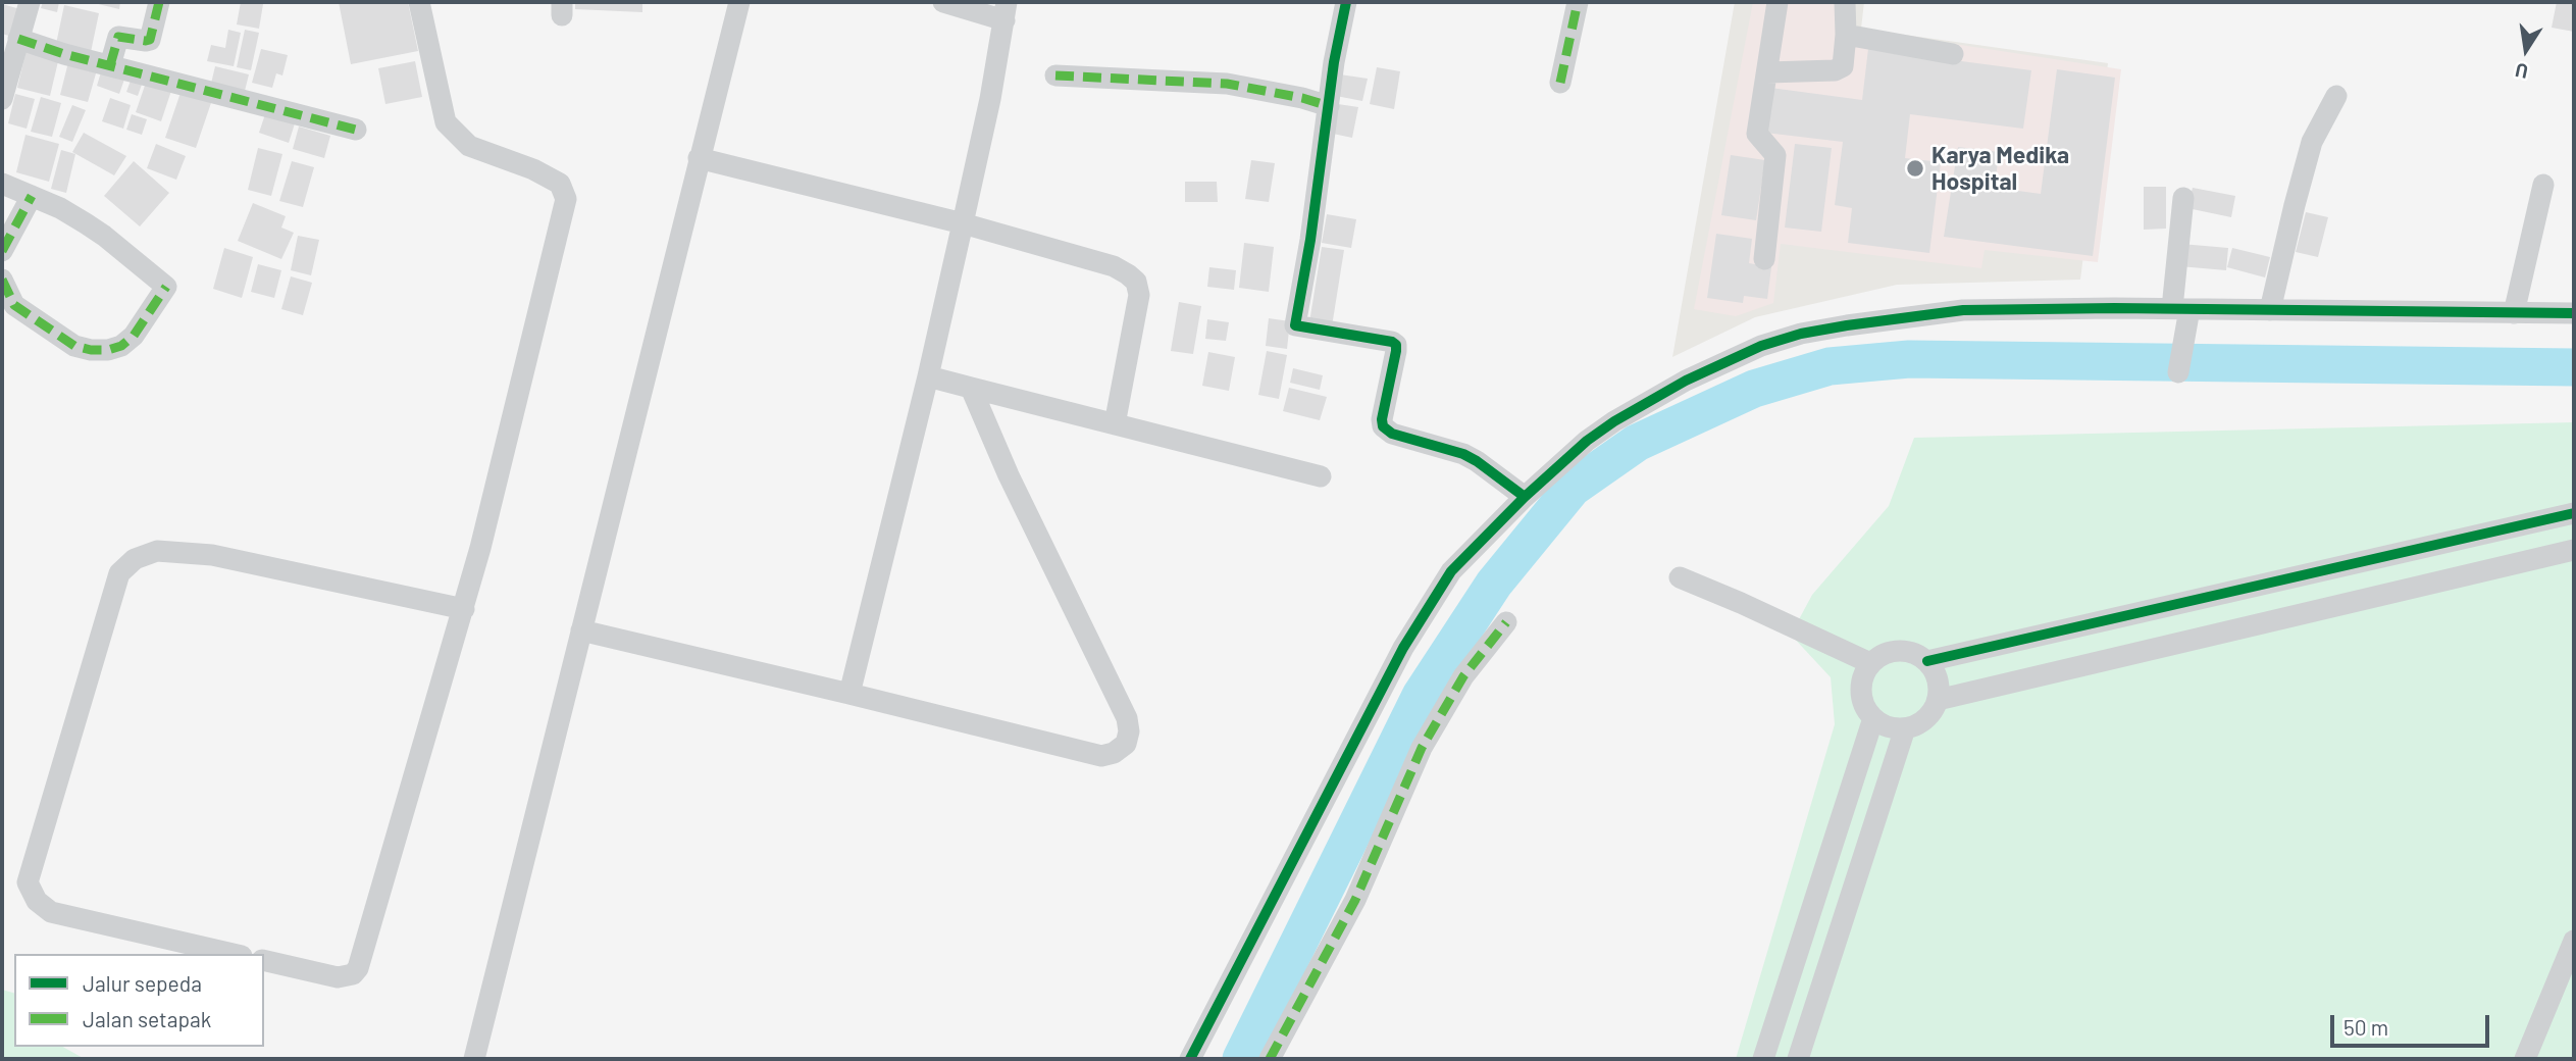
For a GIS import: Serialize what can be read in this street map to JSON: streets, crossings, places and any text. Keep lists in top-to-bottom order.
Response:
{
  "places": ["Karya Medika Hospital"],
  "legend": ["Jalur sepeda", "Jalan setapak"],
  "scale_bar": "50 m",
  "north": "bottom"
}
